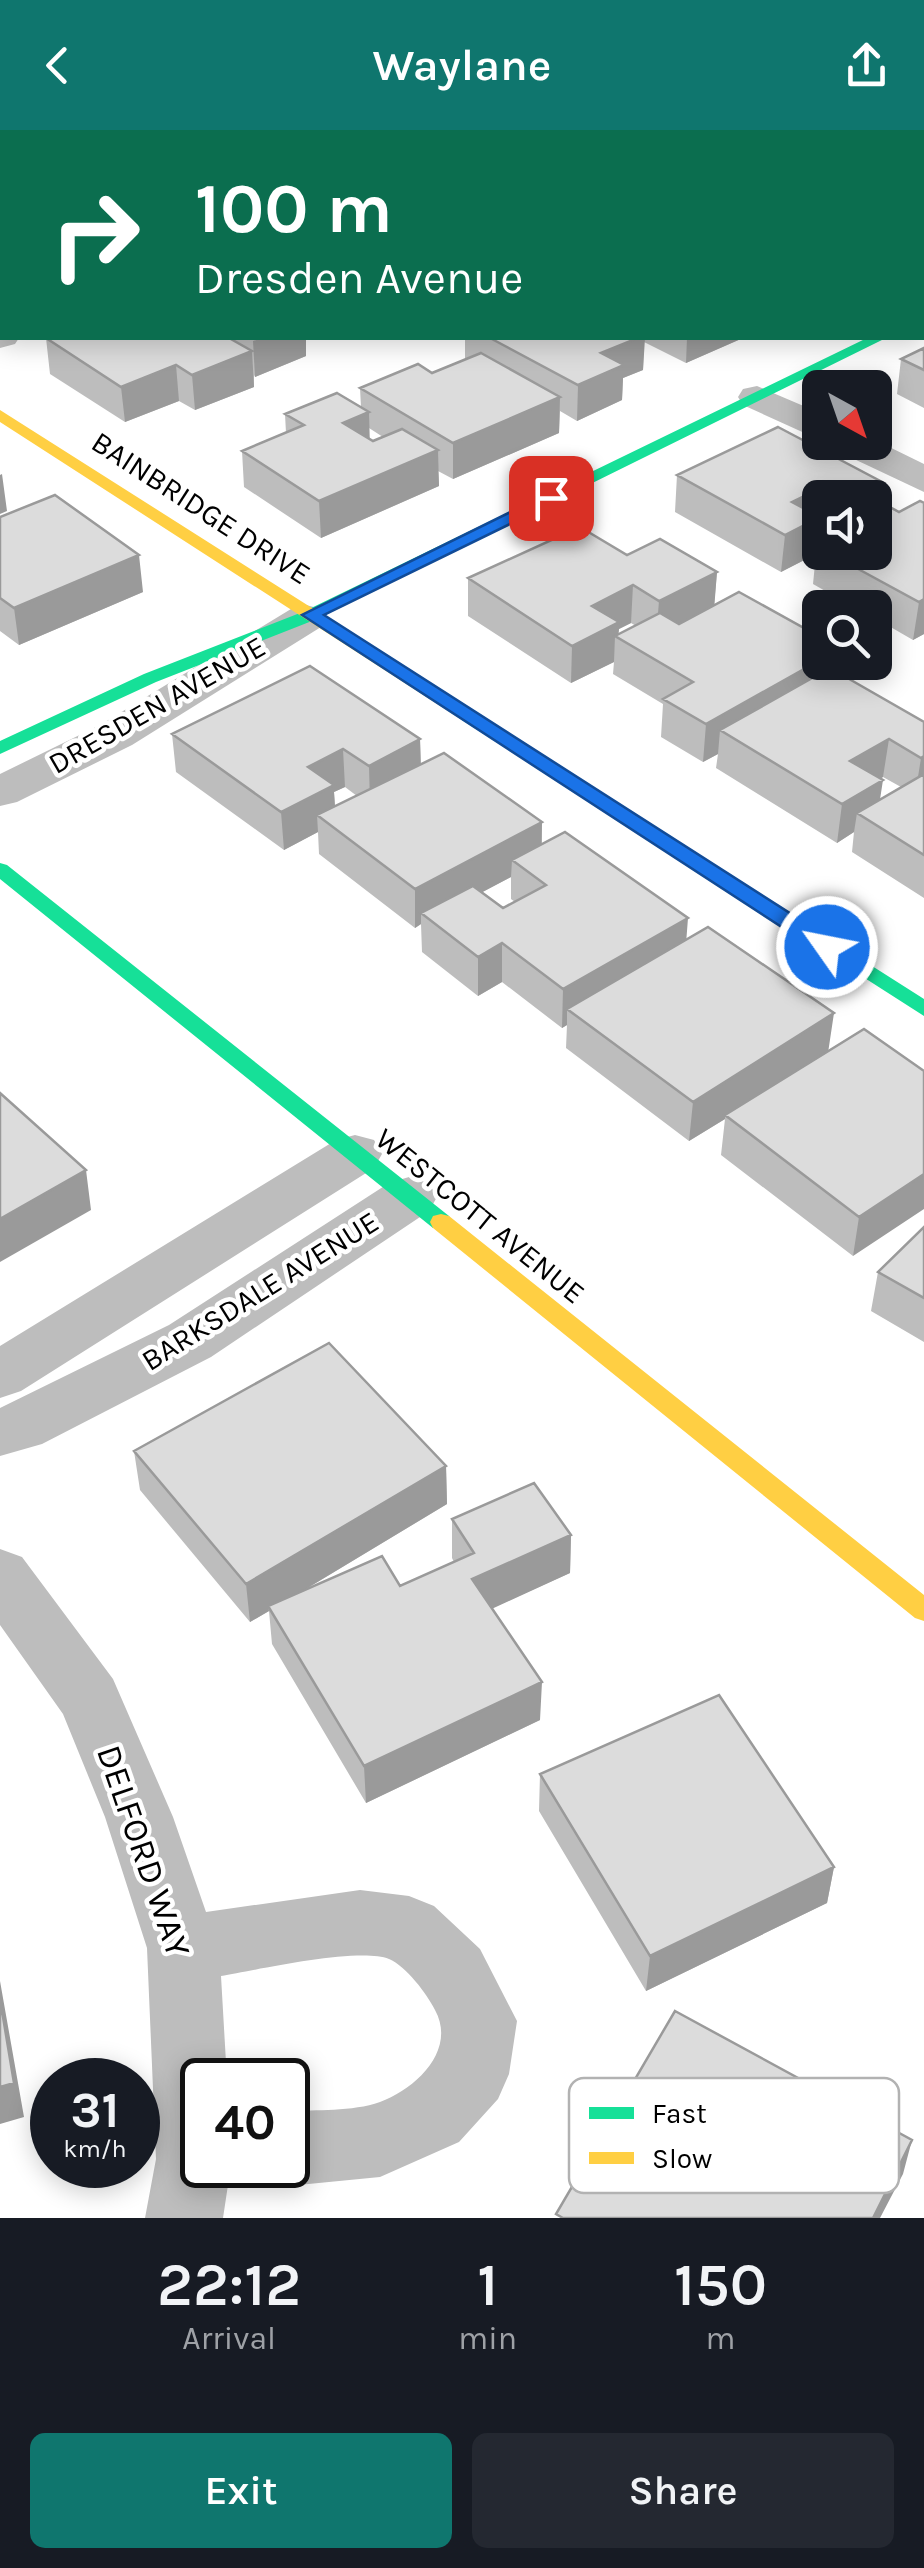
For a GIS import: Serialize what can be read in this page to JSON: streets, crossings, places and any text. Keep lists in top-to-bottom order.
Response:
{
  "streets": {
    "street": [
      "BAINBRIDGE DRIVE",
      "DRESDEN AVENUE",
      "WESTCOTT AVENUE",
      "BARKSDALE AVENUE",
      "DELFORD WAY"
    ]
  },
  "crossings": [
    ["BAINBRIDGE DRIVE", "DRESDEN AVENUE"],
    ["WESTCOTT AVENUE", "BARKSDALE AVENUE"]
  ],
  "legend": ["Fast", "Slow"],
  "north": "bottom right",
  "page": {
    "header": "Waylane",
    "turn": ["100 m", "Dresden Avenue"],
    "speed": "31 km/h",
    "limit": "40",
    "eta": [
      "22:12",
      "Arrival",
      "1",
      "min",
      "150",
      "m"
    ],
    "buttons": ["Exit", "Share"]
  }
}
